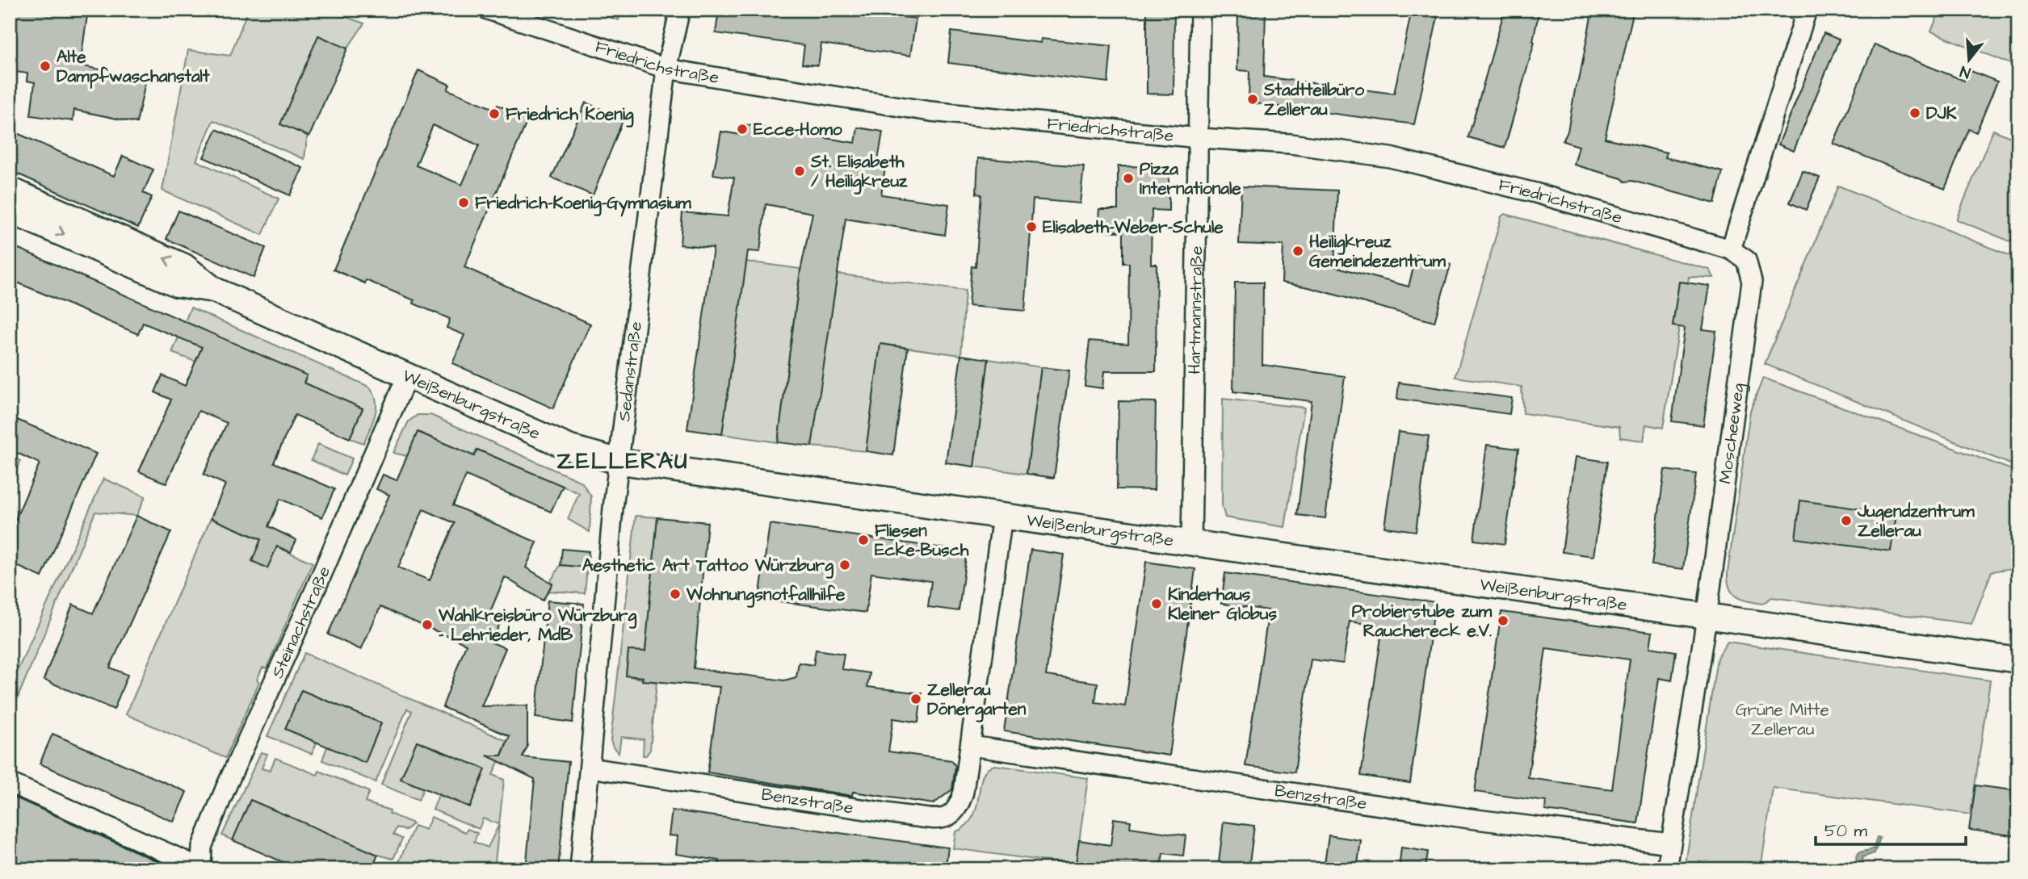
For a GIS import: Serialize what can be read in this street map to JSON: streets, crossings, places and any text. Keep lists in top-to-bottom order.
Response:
{
  "streets": {
    "street": [
      "Friedrichstraße",
      "Hartmannstraße",
      "Sedanstraße",
      "Weißenburgstraße",
      "Moscheeweg",
      "Steinachstraße",
      "Benzstraße"
    ]
  },
  "crossings": [
    ["Friedrichstraße", "Hartmannstraße"],
    ["Friedrichstraße", "Sedanstraße"],
    ["Friedrichstraße", "Moscheeweg"],
    ["Hartmannstraße", "Weißenburgstraße"],
    ["Sedanstraße", "Weißenburgstraße"],
    ["Sedanstraße", "Benzstraße"],
    ["Weißenburgstraße", "Moscheeweg"],
    ["Weißenburgstraße", "Steinachstraße"],
    ["Weißenburgstraße", "Benzstraße"],
    ["Moscheeweg", "Benzstraße"]
  ],
  "districts": ["ZELLERAU"],
  "parks": ["Grüne Mitte Zellerau"],
  "places": [
    "Alte Dampfwaschanstalt",
    "Stadtteilbüro Zellerau",
    "DJK",
    "Friedrich Koenig",
    "Ecce-Homo",
    "St. Elisabeth / Heiligkreuz",
    "Pizza Internationale",
    "Friedrich-Koenig-Gymnasium",
    "Elisabeth-Weber-Schule",
    "Heiligkreuz Gemeindezentrum",
    "Jugendzentrum Zellerau",
    "Fliesen Ecke-Busch",
    "Aesthetic Art Tattoo Würzburg",
    "Wohnungsnotfallhilfe",
    "Kinderhaus Kleiner Globus",
    "Probierstube zum Rauchereck e.V.",
    "Wahlkreisbüro Würzburg - Lehrieder, MdB",
    "Zellerau Dönergarten"
  ],
  "scale_bar": "50 m",
  "north": "bottom"
}
